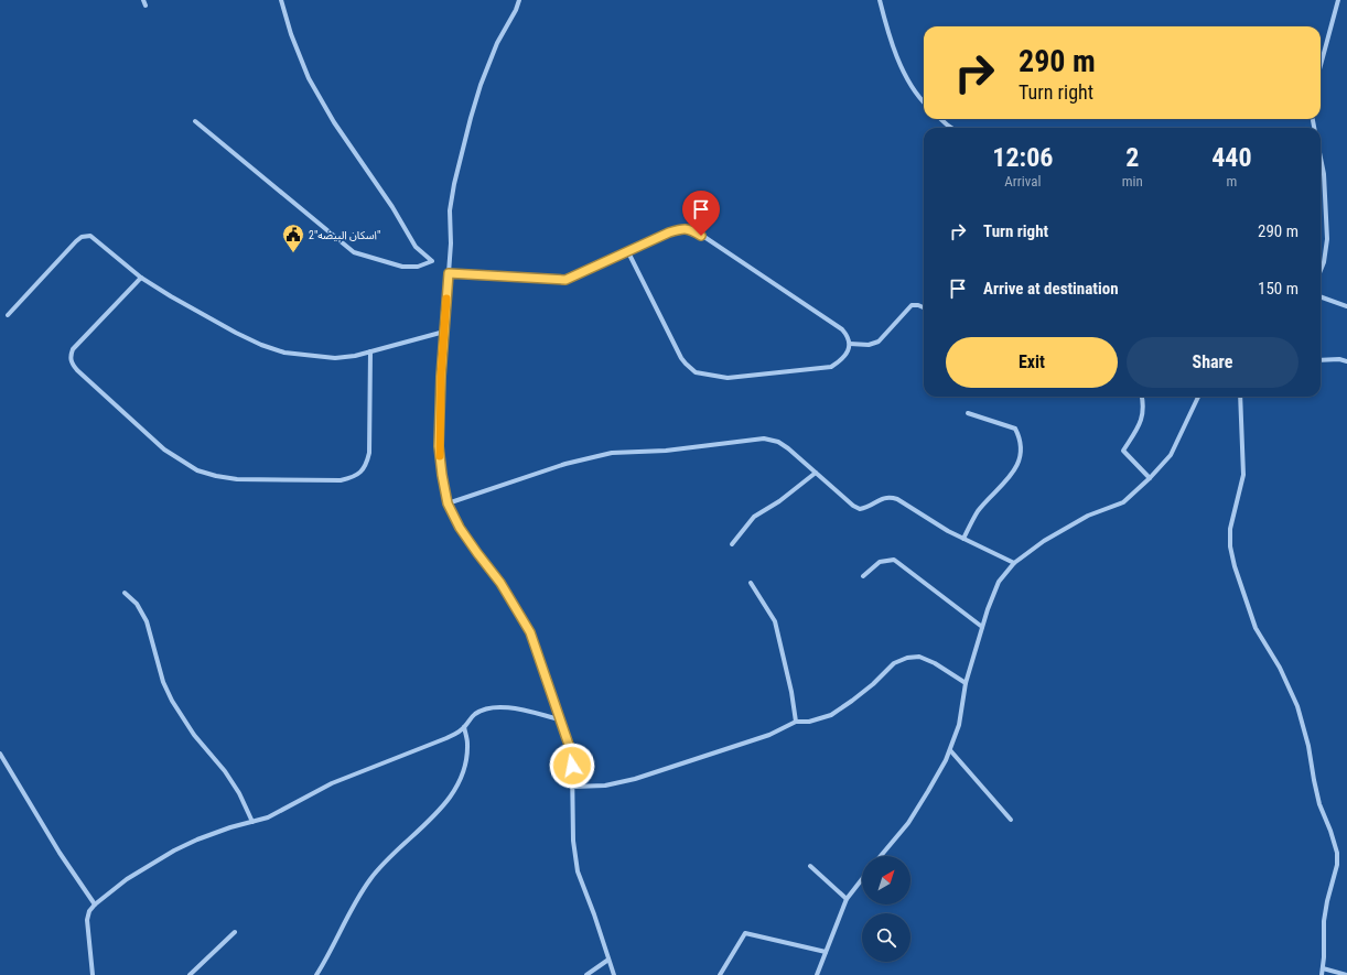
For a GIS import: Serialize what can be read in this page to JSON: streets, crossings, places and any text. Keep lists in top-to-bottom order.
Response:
{
  "places": {
    "public building": ["اسكان البيضه\"2\""]
  },
  "north": "top right",
  "page": {
    "turn": ["290 m", "Turn right"],
    "eta": [
      "12:06",
      "Arrival",
      "2",
      "min",
      "440",
      "m"
    ],
    "list": [
      {
        "name": "Turn right",
        "value": "290 m"
      },
      {
        "name": "Arrive at destination",
        "value": "150 m"
      }
    ],
    "buttons": ["Exit", "Share"]
  }
}
